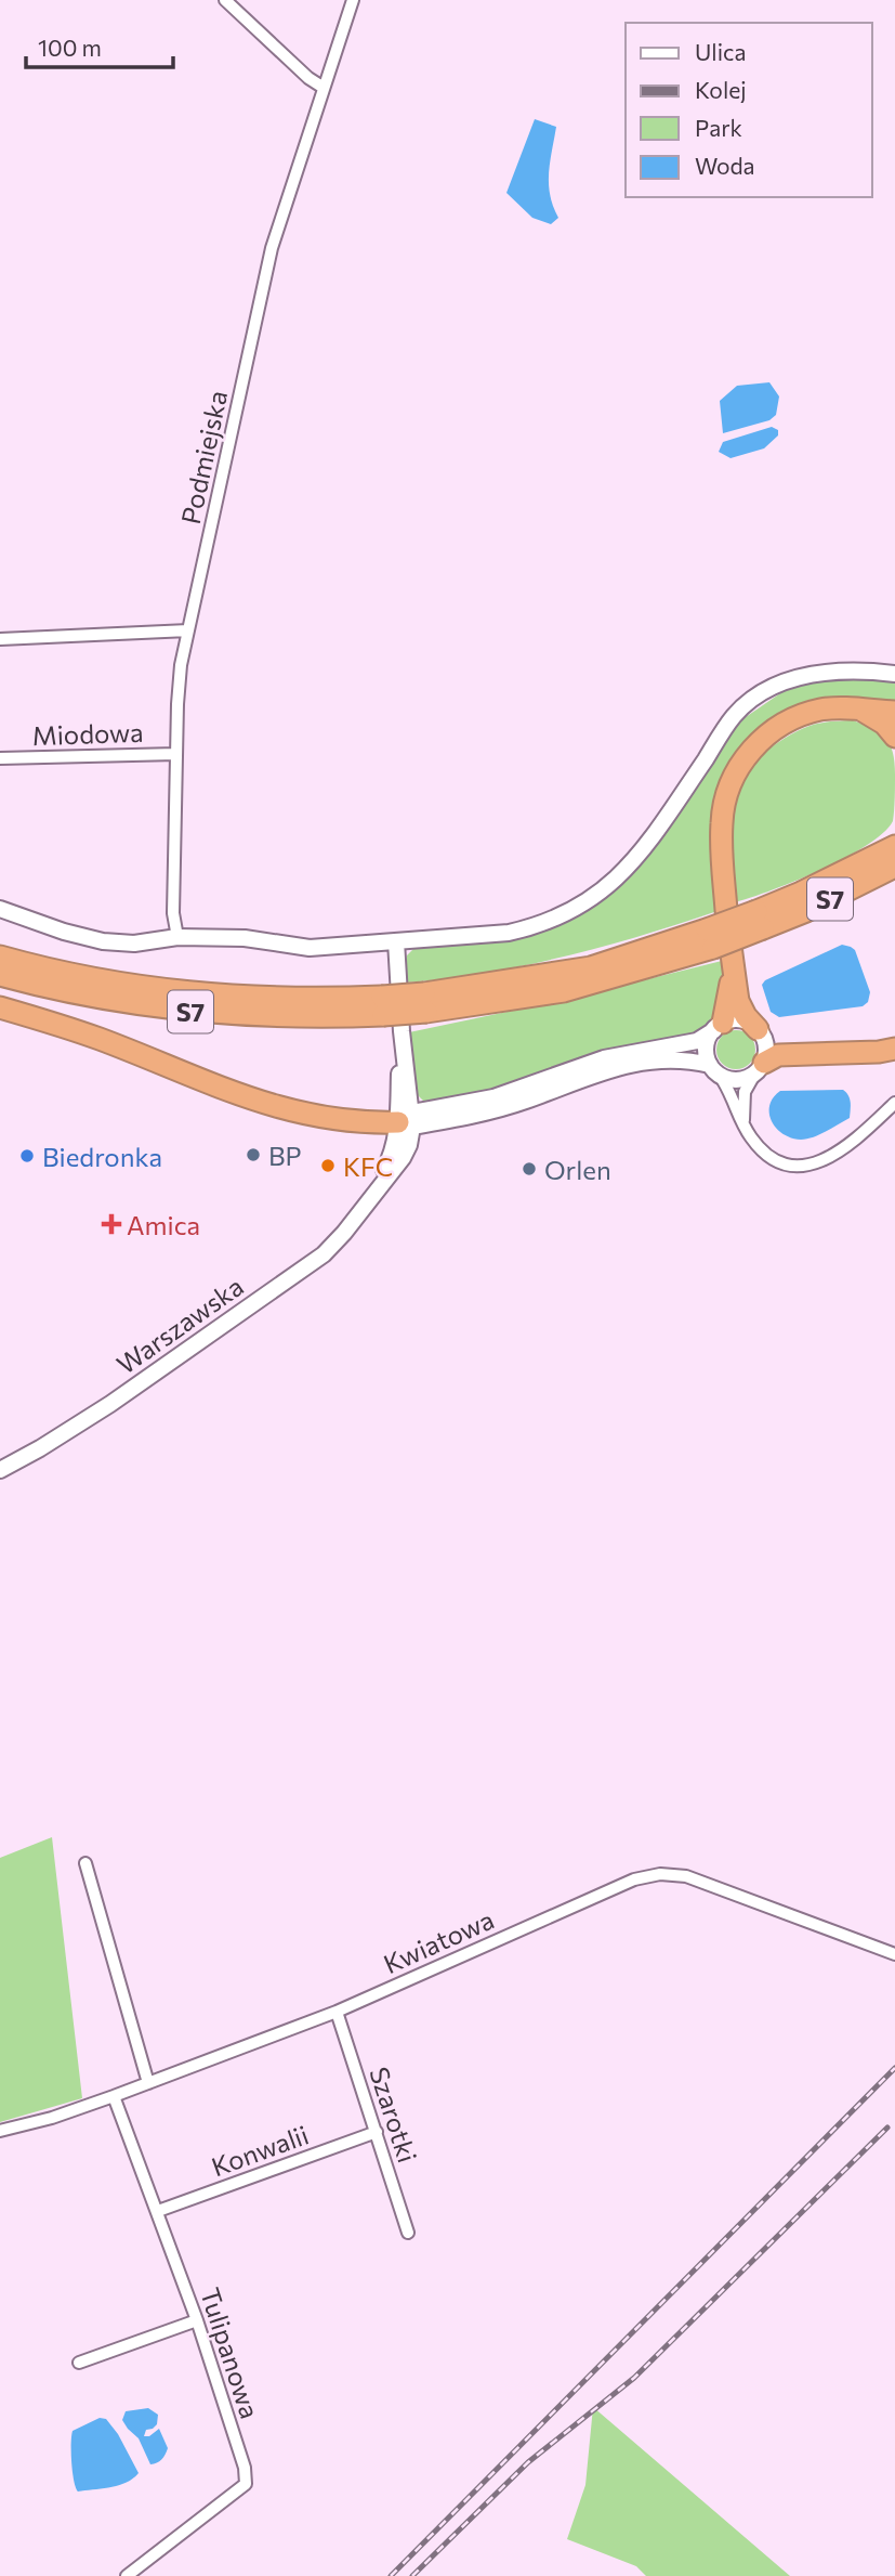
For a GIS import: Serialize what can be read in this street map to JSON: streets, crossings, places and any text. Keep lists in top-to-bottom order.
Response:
{
  "streets": {
    "highway": ["S7"],
    "street": [
      "Podmiejska",
      "Miodowa",
      "Warszawska",
      "Kwiatowa",
      "Szarotki",
      "Konwalii",
      "Tulipanowa"
    ]
  },
  "crossings": [
    ["Podmiejska", "Miodowa"],
    ["Kwiatowa", "Szarotki"],
    ["Kwiatowa", "Tulipanowa"],
    ["Szarotki", "Konwalii"],
    ["Konwalii", "Tulipanowa"]
  ],
  "places": {
    "other": [
      "BP",
      "Biedronka",
      "KFC",
      "Orlen"
    ],
    "health": ["Amica"]
  },
  "legend": [
    "Ulica",
    "Kolej",
    "Park",
    "Woda"
  ],
  "scale_bar": "100 m"
}
